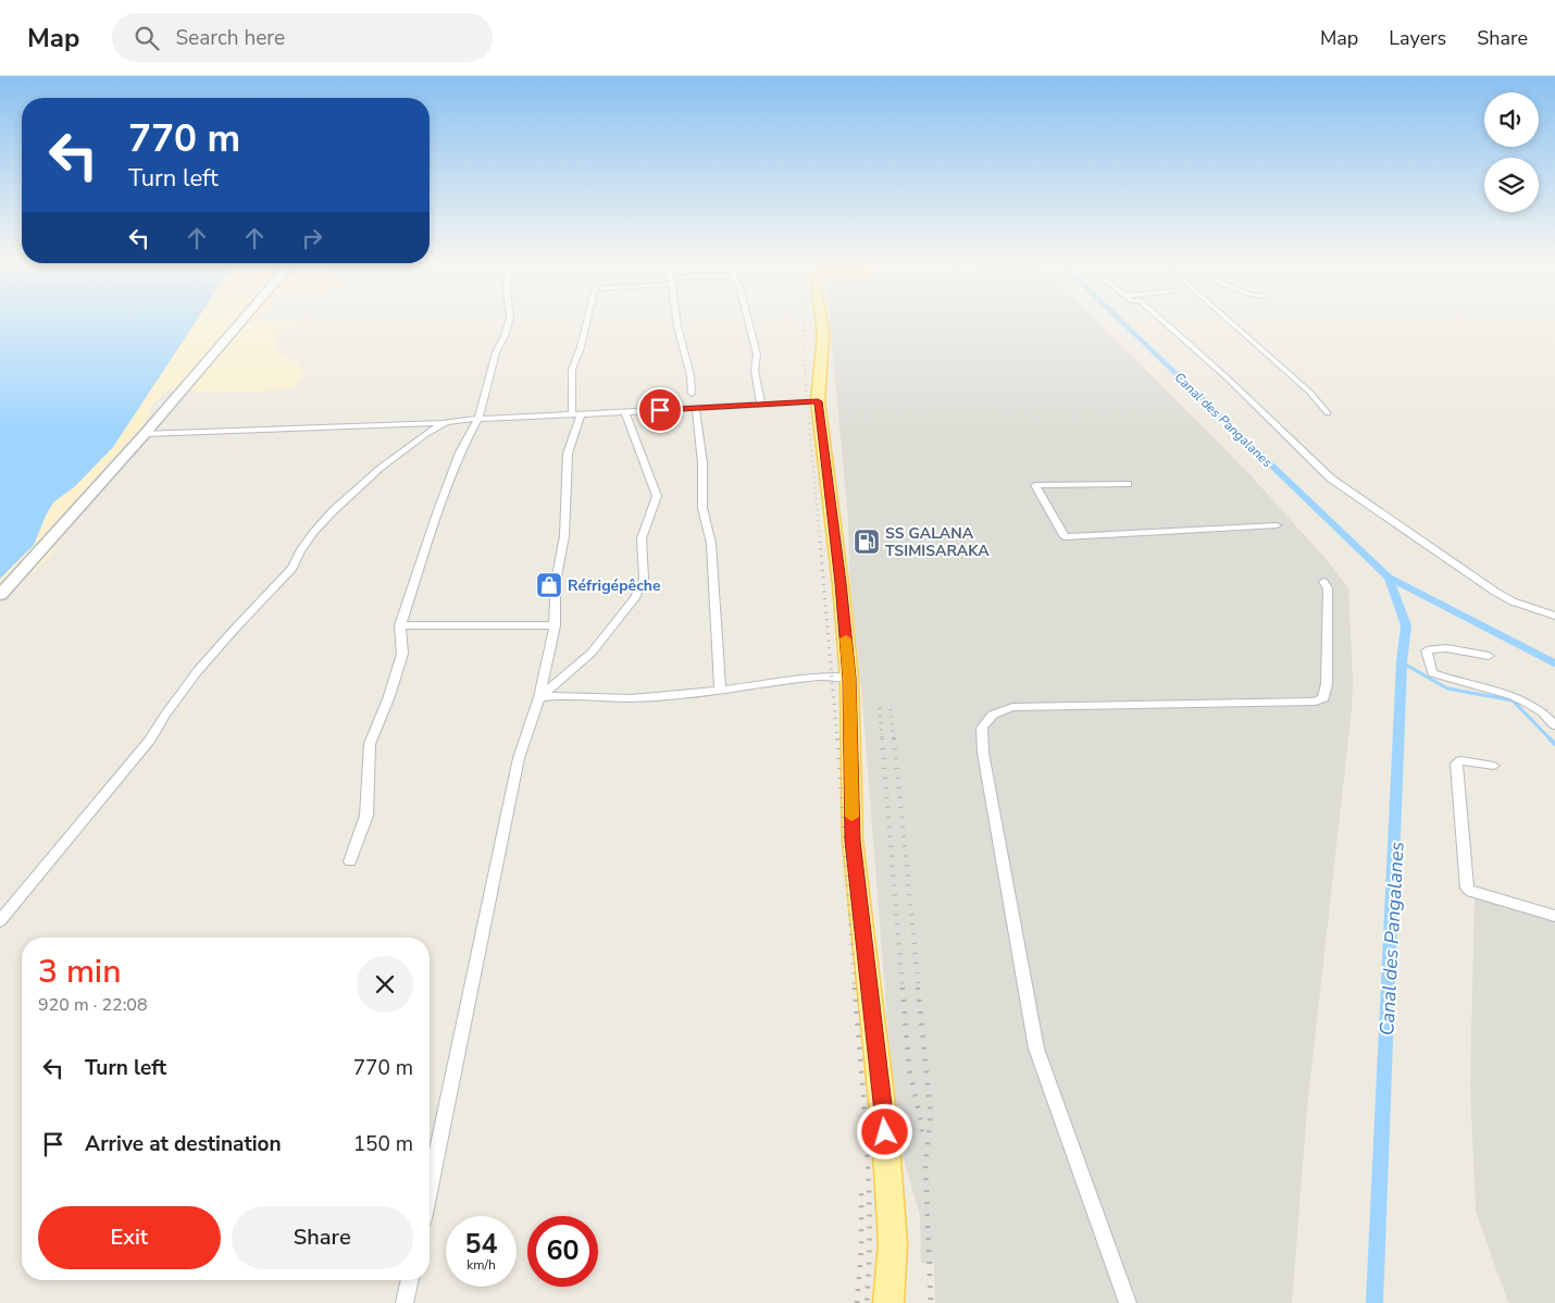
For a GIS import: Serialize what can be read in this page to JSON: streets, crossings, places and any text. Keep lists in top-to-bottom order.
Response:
{
  "water": ["Canal des Pangalanes"],
  "places": {
    "fuel station": ["SS GALANA TSIMISARAKA"],
    "shop": ["Réfrigépêche"]
  },
  "page": {
    "header": "Map",
    "search": "Search here",
    "nav": ["Map", "Layers", "Share"],
    "turn": ["770 m", "Turn left"],
    "heading": ["3 min", "920 m · 22:08"],
    "list": [
      {
        "name": "Turn left",
        "value": "770 m"
      },
      {
        "name": "Arrive at destination",
        "value": "150 m"
      }
    ],
    "buttons": ["Exit", "Share"],
    "speed": "54 km/h",
    "limit": "60"
  }
}
